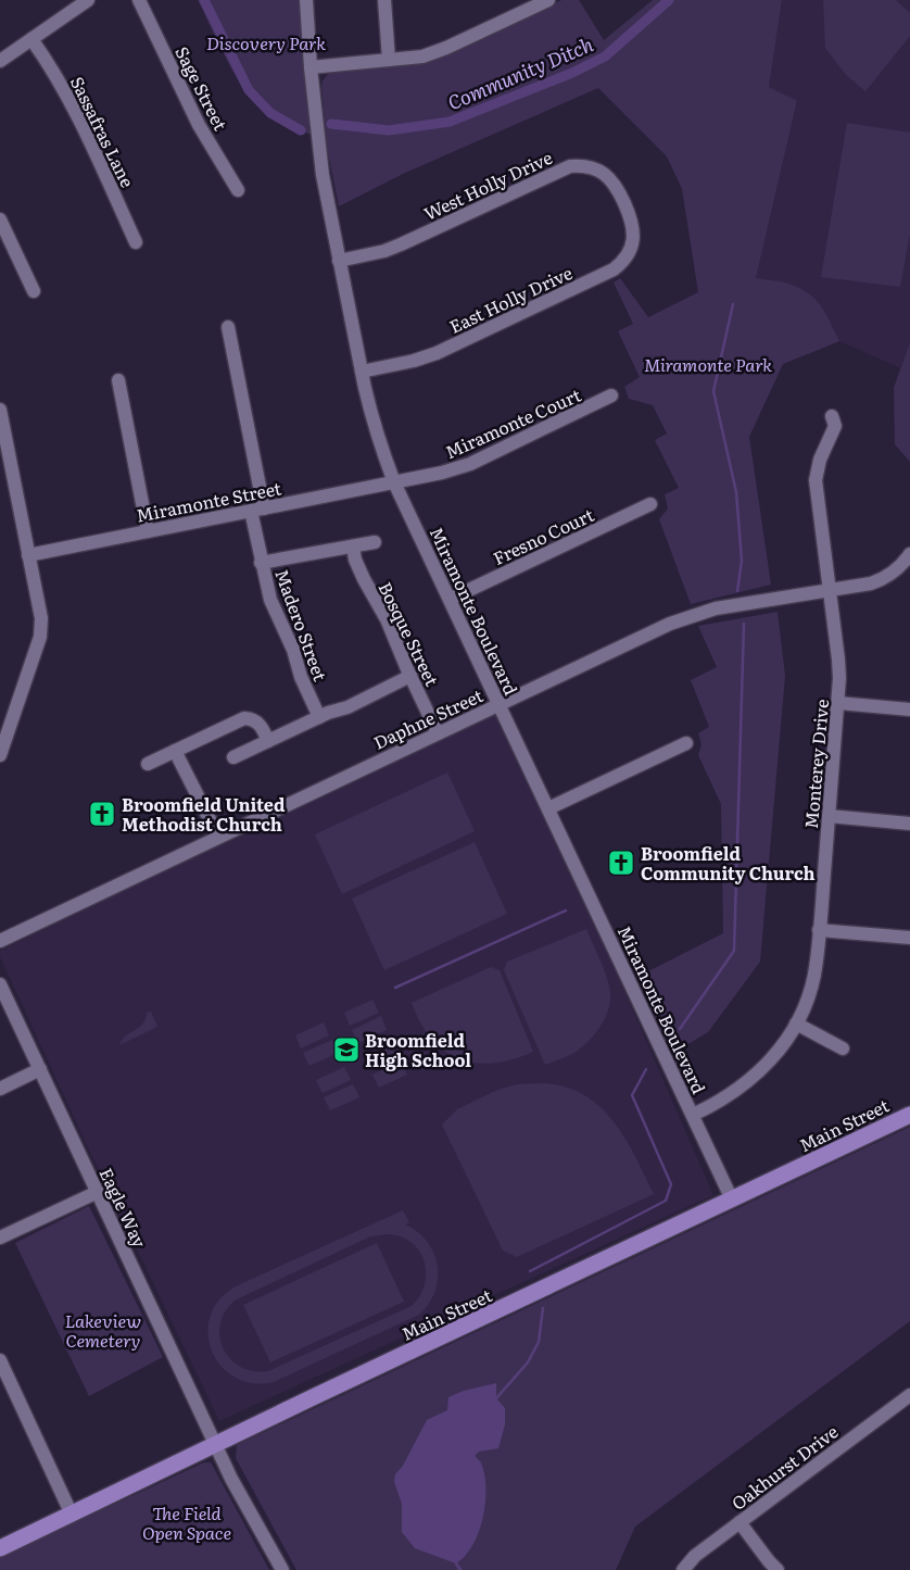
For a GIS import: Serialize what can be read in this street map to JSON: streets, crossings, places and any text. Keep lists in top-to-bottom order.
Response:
{
  "streets": {
    "main road": ["Main Street"],
    "street": [
      "Sage Street",
      "Sassafras Lane",
      "West Holly Drive",
      "East Holly Drive",
      "Miramonte Court",
      "Miramonte Street",
      "Fresno Court",
      "Miramonte Boulevard",
      "Madero Street",
      "Bosque Street",
      "Daphne Street",
      "Monterey Drive",
      "Eagle Way",
      "Oakhurst Drive"
    ]
  },
  "crossings": [
    ["West Holly Drive", "East Holly Drive"],
    ["West Holly Drive", "Miramonte Boulevard"],
    ["East Holly Drive", "Miramonte Boulevard"],
    ["Miramonte Court", "Miramonte Street"],
    ["Miramonte Court", "Miramonte Boulevard"],
    ["Miramonte Street", "Miramonte Boulevard"],
    ["Miramonte Street", "Madero Street"],
    ["Fresno Court", "Miramonte Boulevard"],
    ["Miramonte Boulevard", "Daphne Street"],
    ["Miramonte Boulevard", "Monterey Drive"],
    ["Miramonte Boulevard", "Main Street"],
    ["Bosque Street", "Daphne Street"],
    ["Daphne Street", "Monterey Drive"],
    ["Main Street", "Eagle Way"]
  ],
  "water": ["Community Ditch"],
  "parks": [
    "Discovery Park",
    "Miramonte Park",
    "Lakeview Cemetery",
    "The Field Open Space"
  ],
  "places": {
    "church": ["Broomfield United Methodist Church", "Broomfield Community Church"],
    "school or university": ["Broomfield High School"]
  }
}
